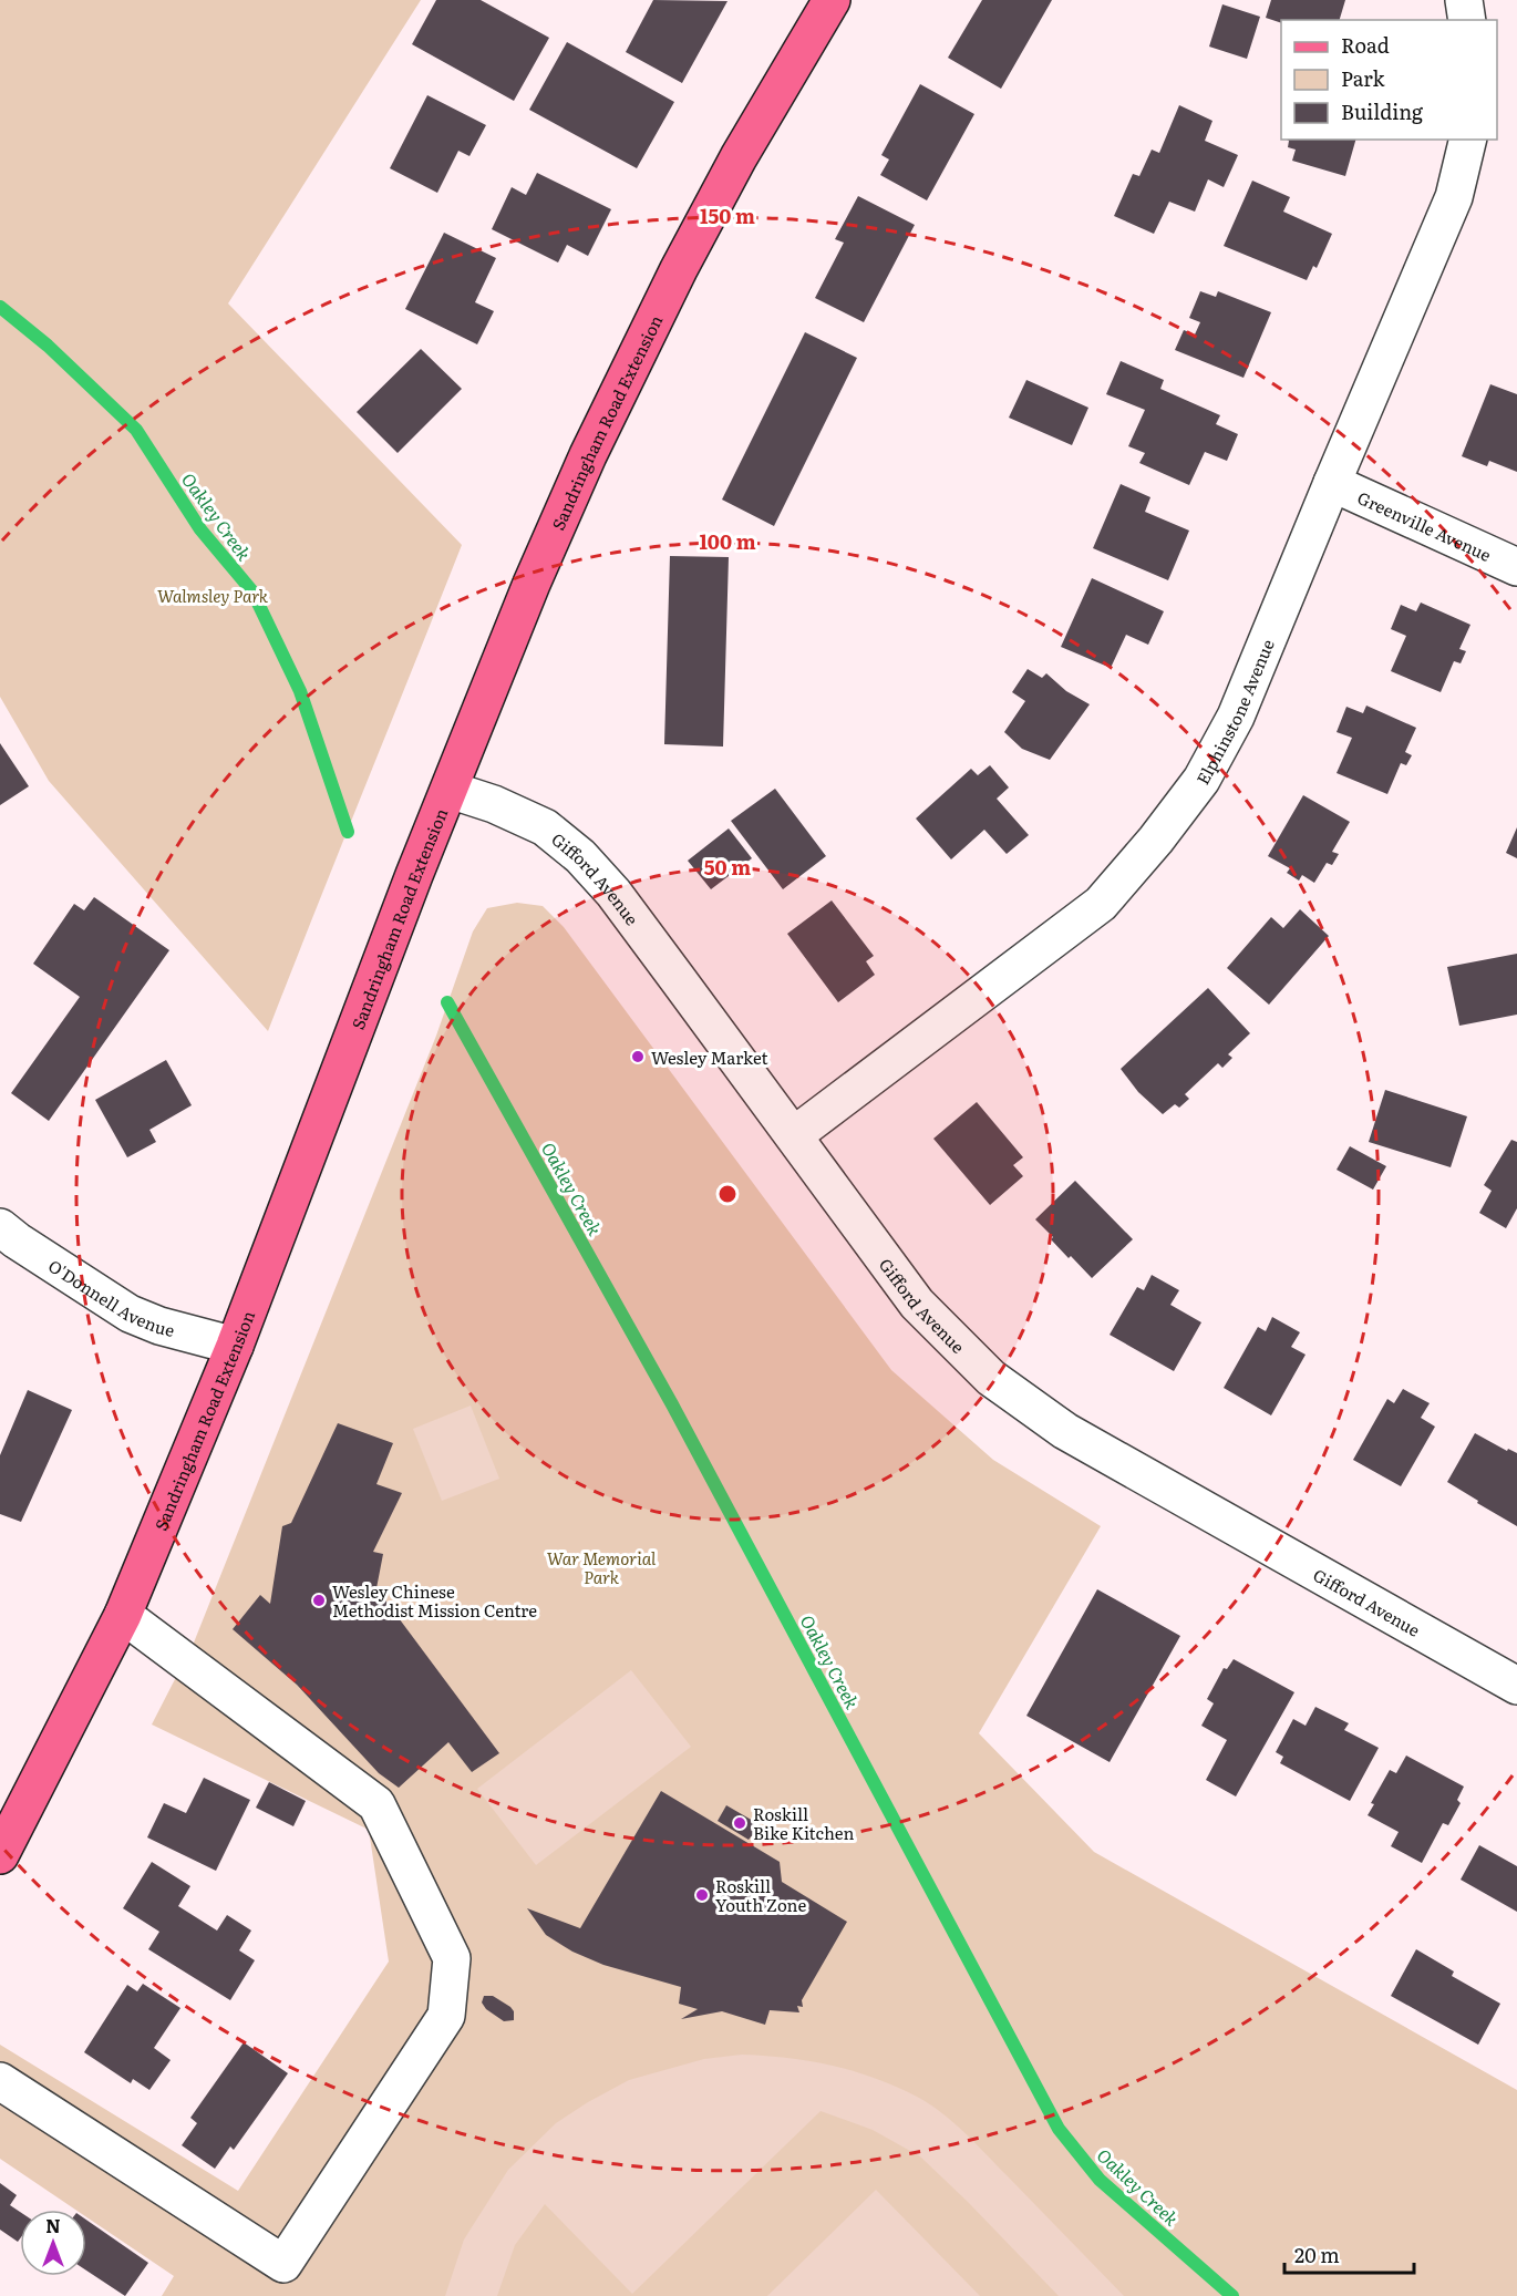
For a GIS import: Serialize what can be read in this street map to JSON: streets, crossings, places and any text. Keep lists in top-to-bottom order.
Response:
{
  "streets": {
    "main road": ["Sandringham Road Extension"],
    "street": [
      "Greenville Avenue",
      "Elphinstone Avenue",
      "Gifford Avenue",
      "O'Donnell Avenue"
    ]
  },
  "crossings": [
    ["Sandringham Road Extension", "Gifford Avenue"],
    ["Sandringham Road Extension", "O'Donnell Avenue"],
    ["Greenville Avenue", "Elphinstone Avenue"],
    ["Elphinstone Avenue", "Gifford Avenue"]
  ],
  "water": ["Oakley Creek"],
  "parks": ["Walmsley Park", "War Memorial Park"],
  "places": [
    "Wesley Market",
    "Wesley Chinese Methodist Mission Centre",
    "Roskill Bike Kitchen",
    "Roskill Youth Zone"
  ],
  "legend": ["Road", "Park", "Building"],
  "scale_bar": "20 m",
  "north": "top",
  "rings": ["150 m", "100 m", "50 m"]
}
